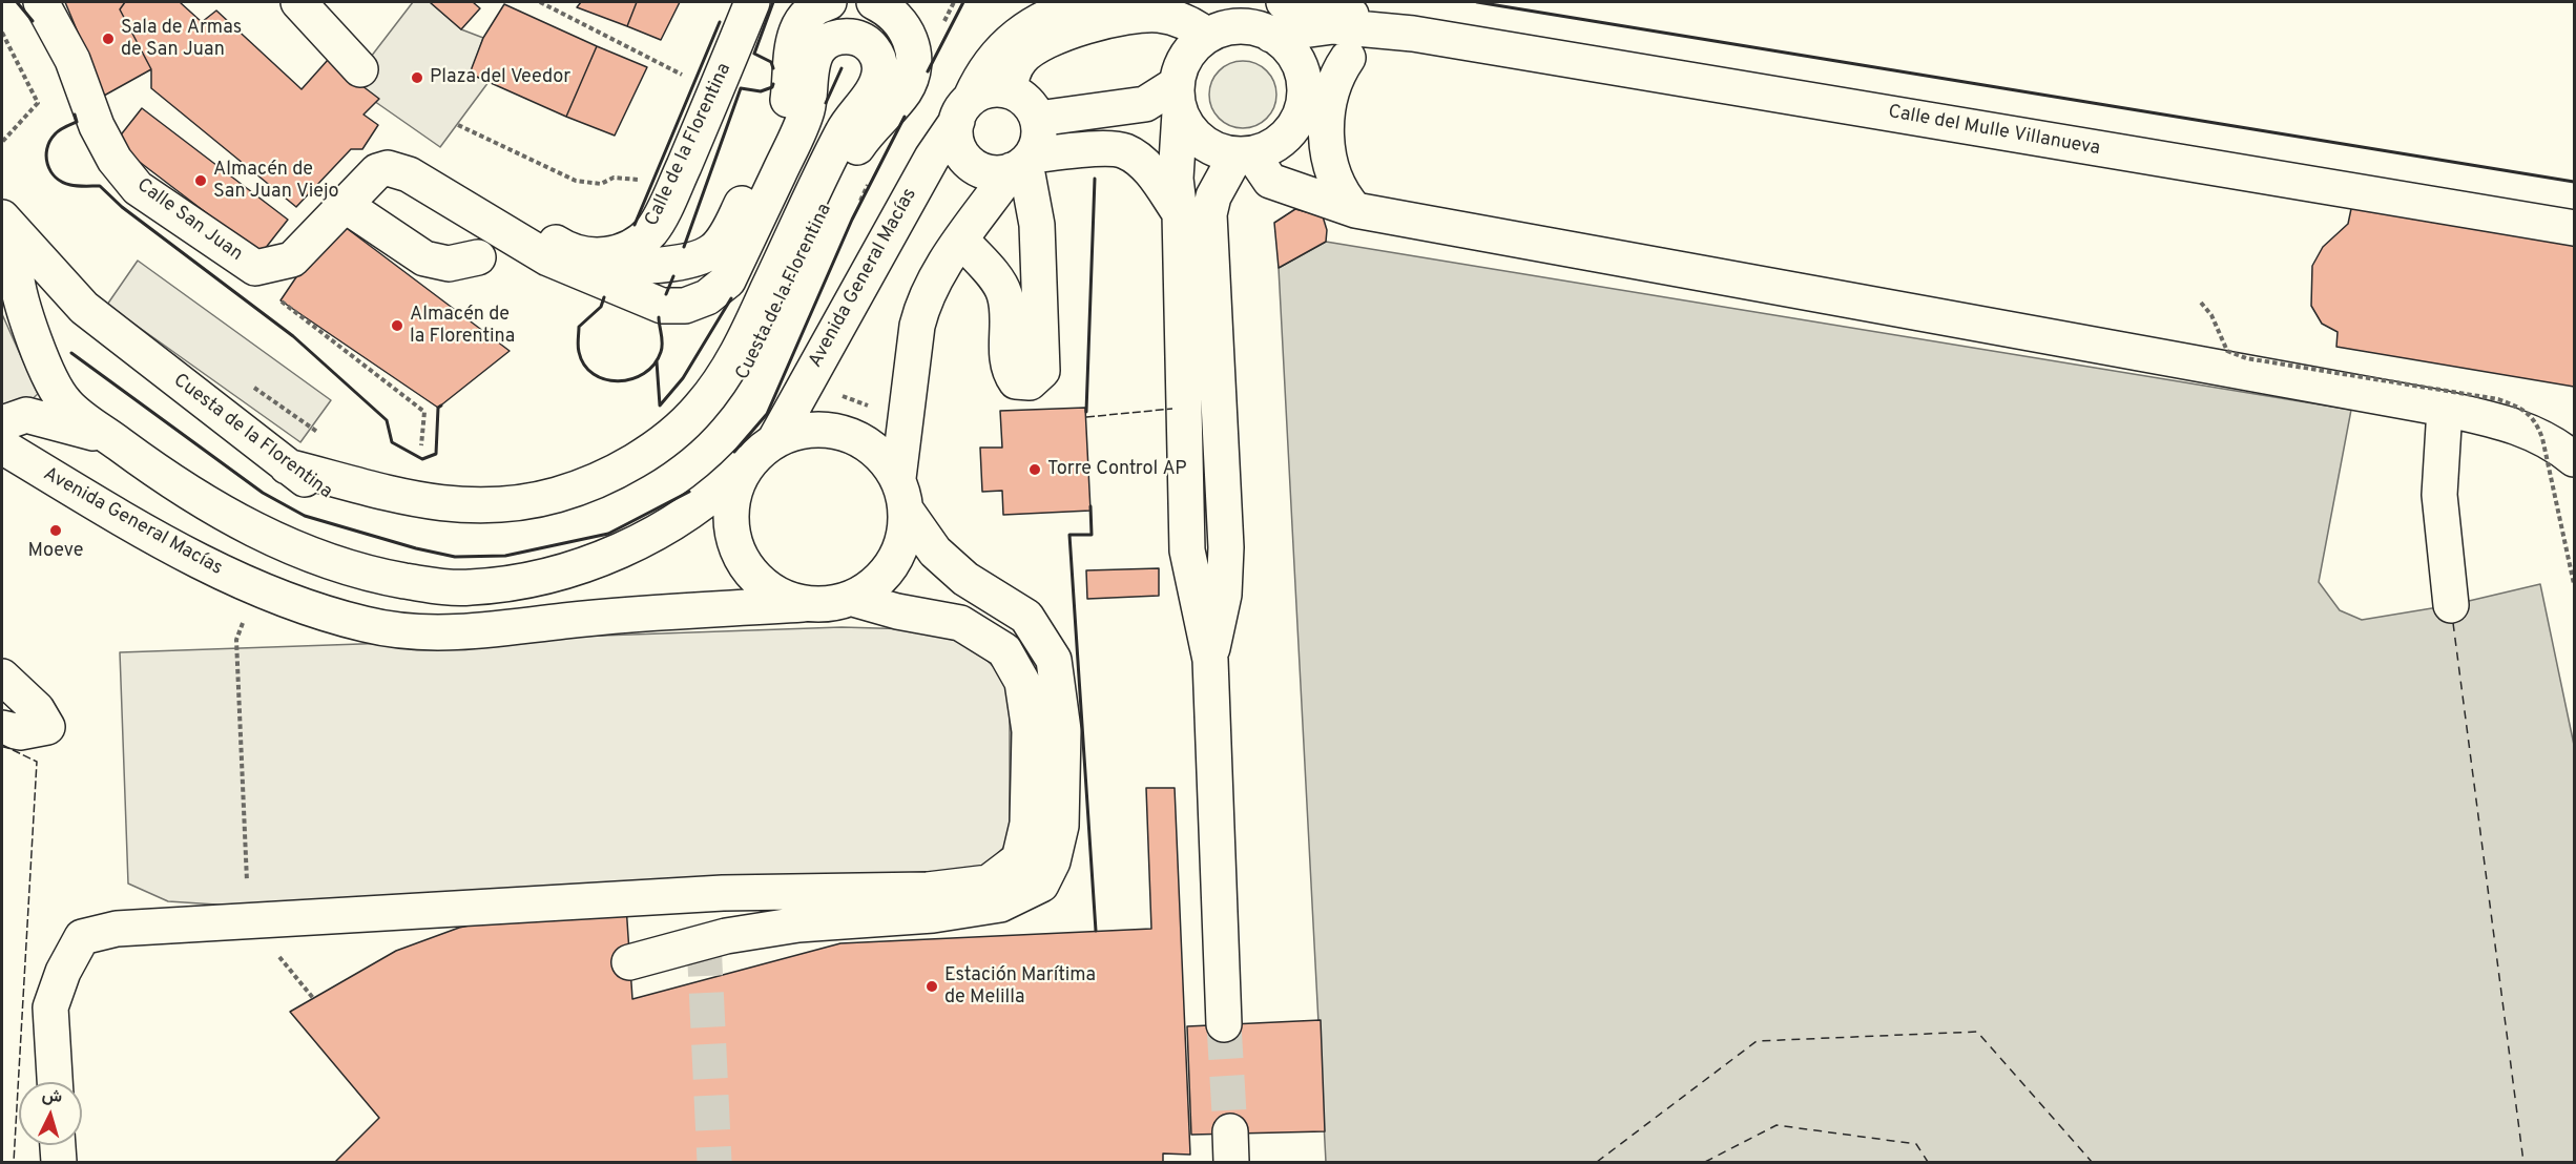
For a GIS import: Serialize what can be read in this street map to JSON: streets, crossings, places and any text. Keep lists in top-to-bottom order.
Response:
{
  "streets": {
    "street": [
      "Calle del Mulle Villanueva",
      "Calle de la Florentina",
      "Calle San Juan",
      "Avenida General Macías",
      "Cuesta de la Florentina"
    ]
  },
  "places": [
    "Sala de Armas de San Juan",
    "Plaza del Veedor",
    "Almacén de San Juan Viejo",
    "Almacén de la Florentina",
    "Torre Control AP",
    "Moeve",
    "Estación Marítima de Melilla"
  ],
  "north": "top"
}
